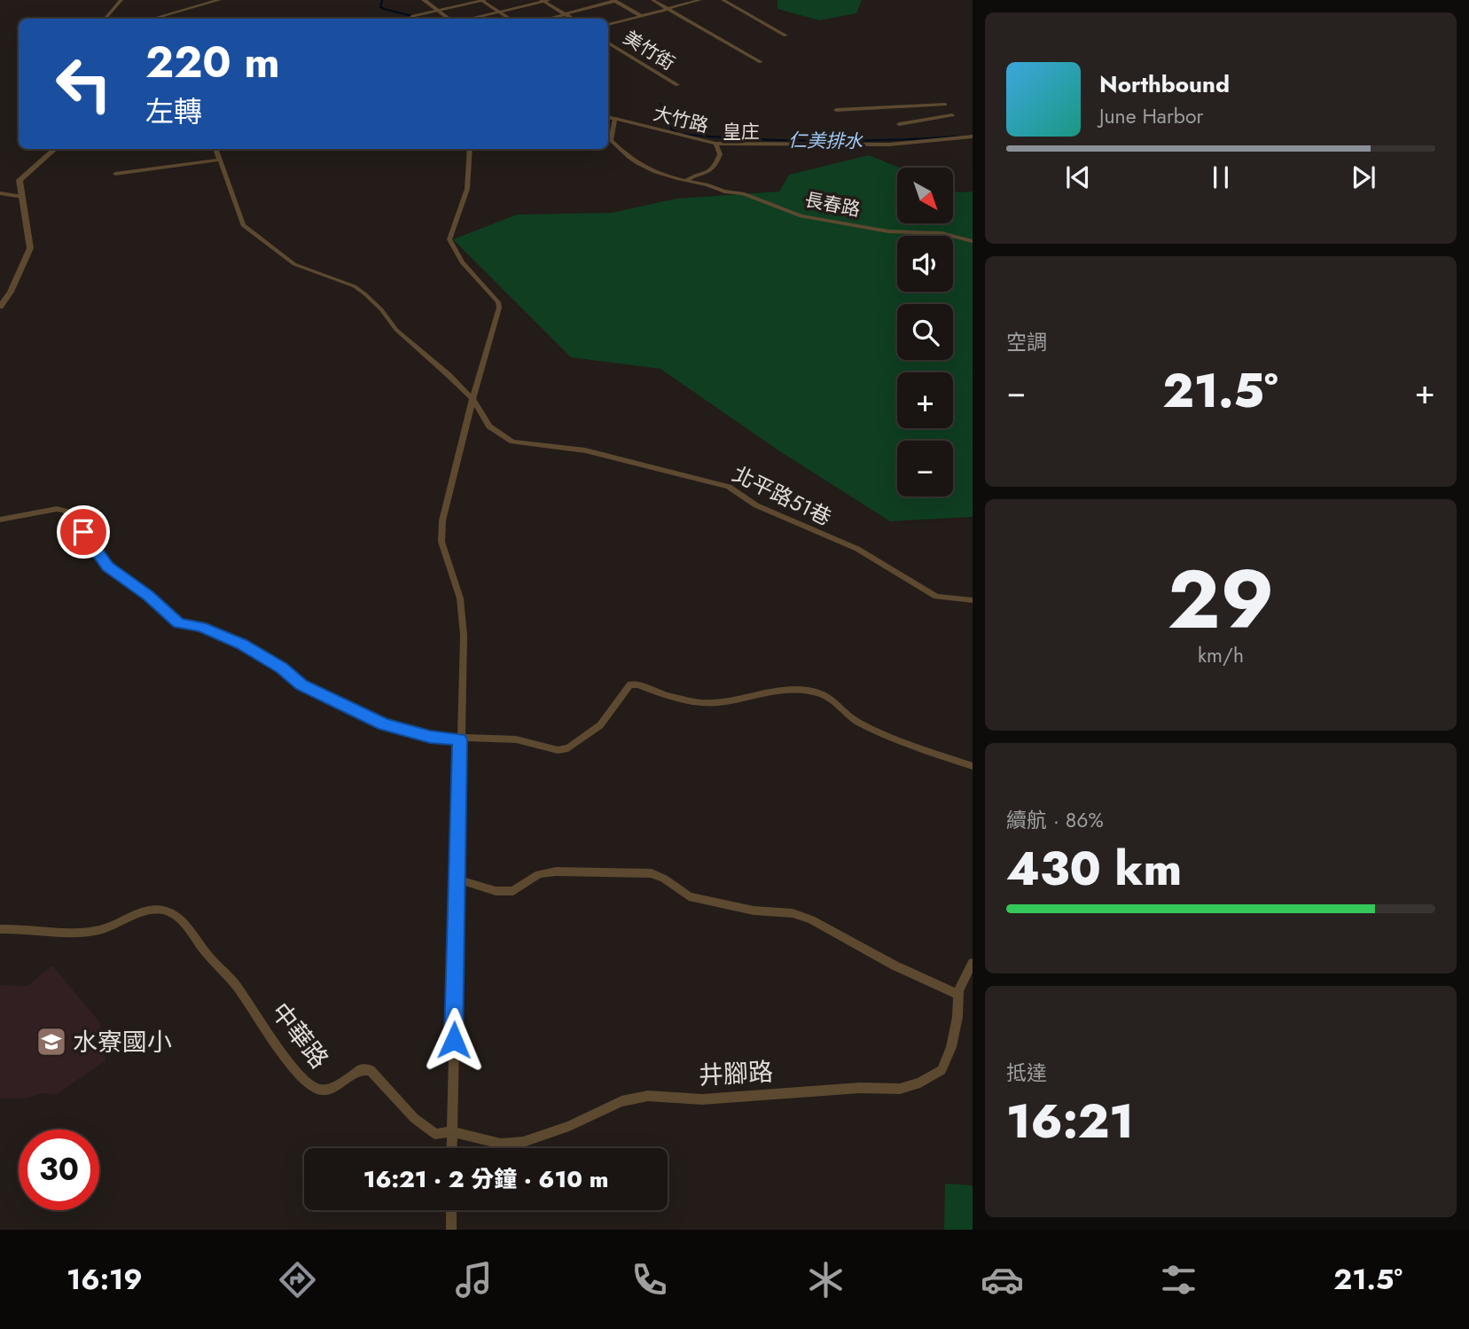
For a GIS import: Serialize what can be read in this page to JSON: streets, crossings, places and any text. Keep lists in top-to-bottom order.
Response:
{
  "streets": {
    "street": [
      "美竹街",
      "大竹路",
      "長春路",
      "北平路51巷",
      "中華路",
      "井腳路"
    ]
  },
  "crossings": [
    ["大竹路", "長春路"],
    ["中華路", "井腳路"]
  ],
  "districts": ["皇庄"],
  "water": ["仁美排水"],
  "places": {
    "school or university": ["水寮國小"]
  },
  "north": "bottom right",
  "page": {
    "turn": ["220 m", "左轉"],
    "song": ["Northbound", "June Harbor"],
    "map_buttons": ["+", "−"],
    "tile": [
      "空調",
      ["29", "km/h"],
      ["續航 · 86%", "430 km"],
      ["抵達", "16:21"]
    ],
    "heat": ["−", "21.5°", "+"],
    "limit": "30",
    "trip": "16:21 · 2 分鐘 · 610 m",
    "tabs": ["16:19", "21.5°"]
  }
}
